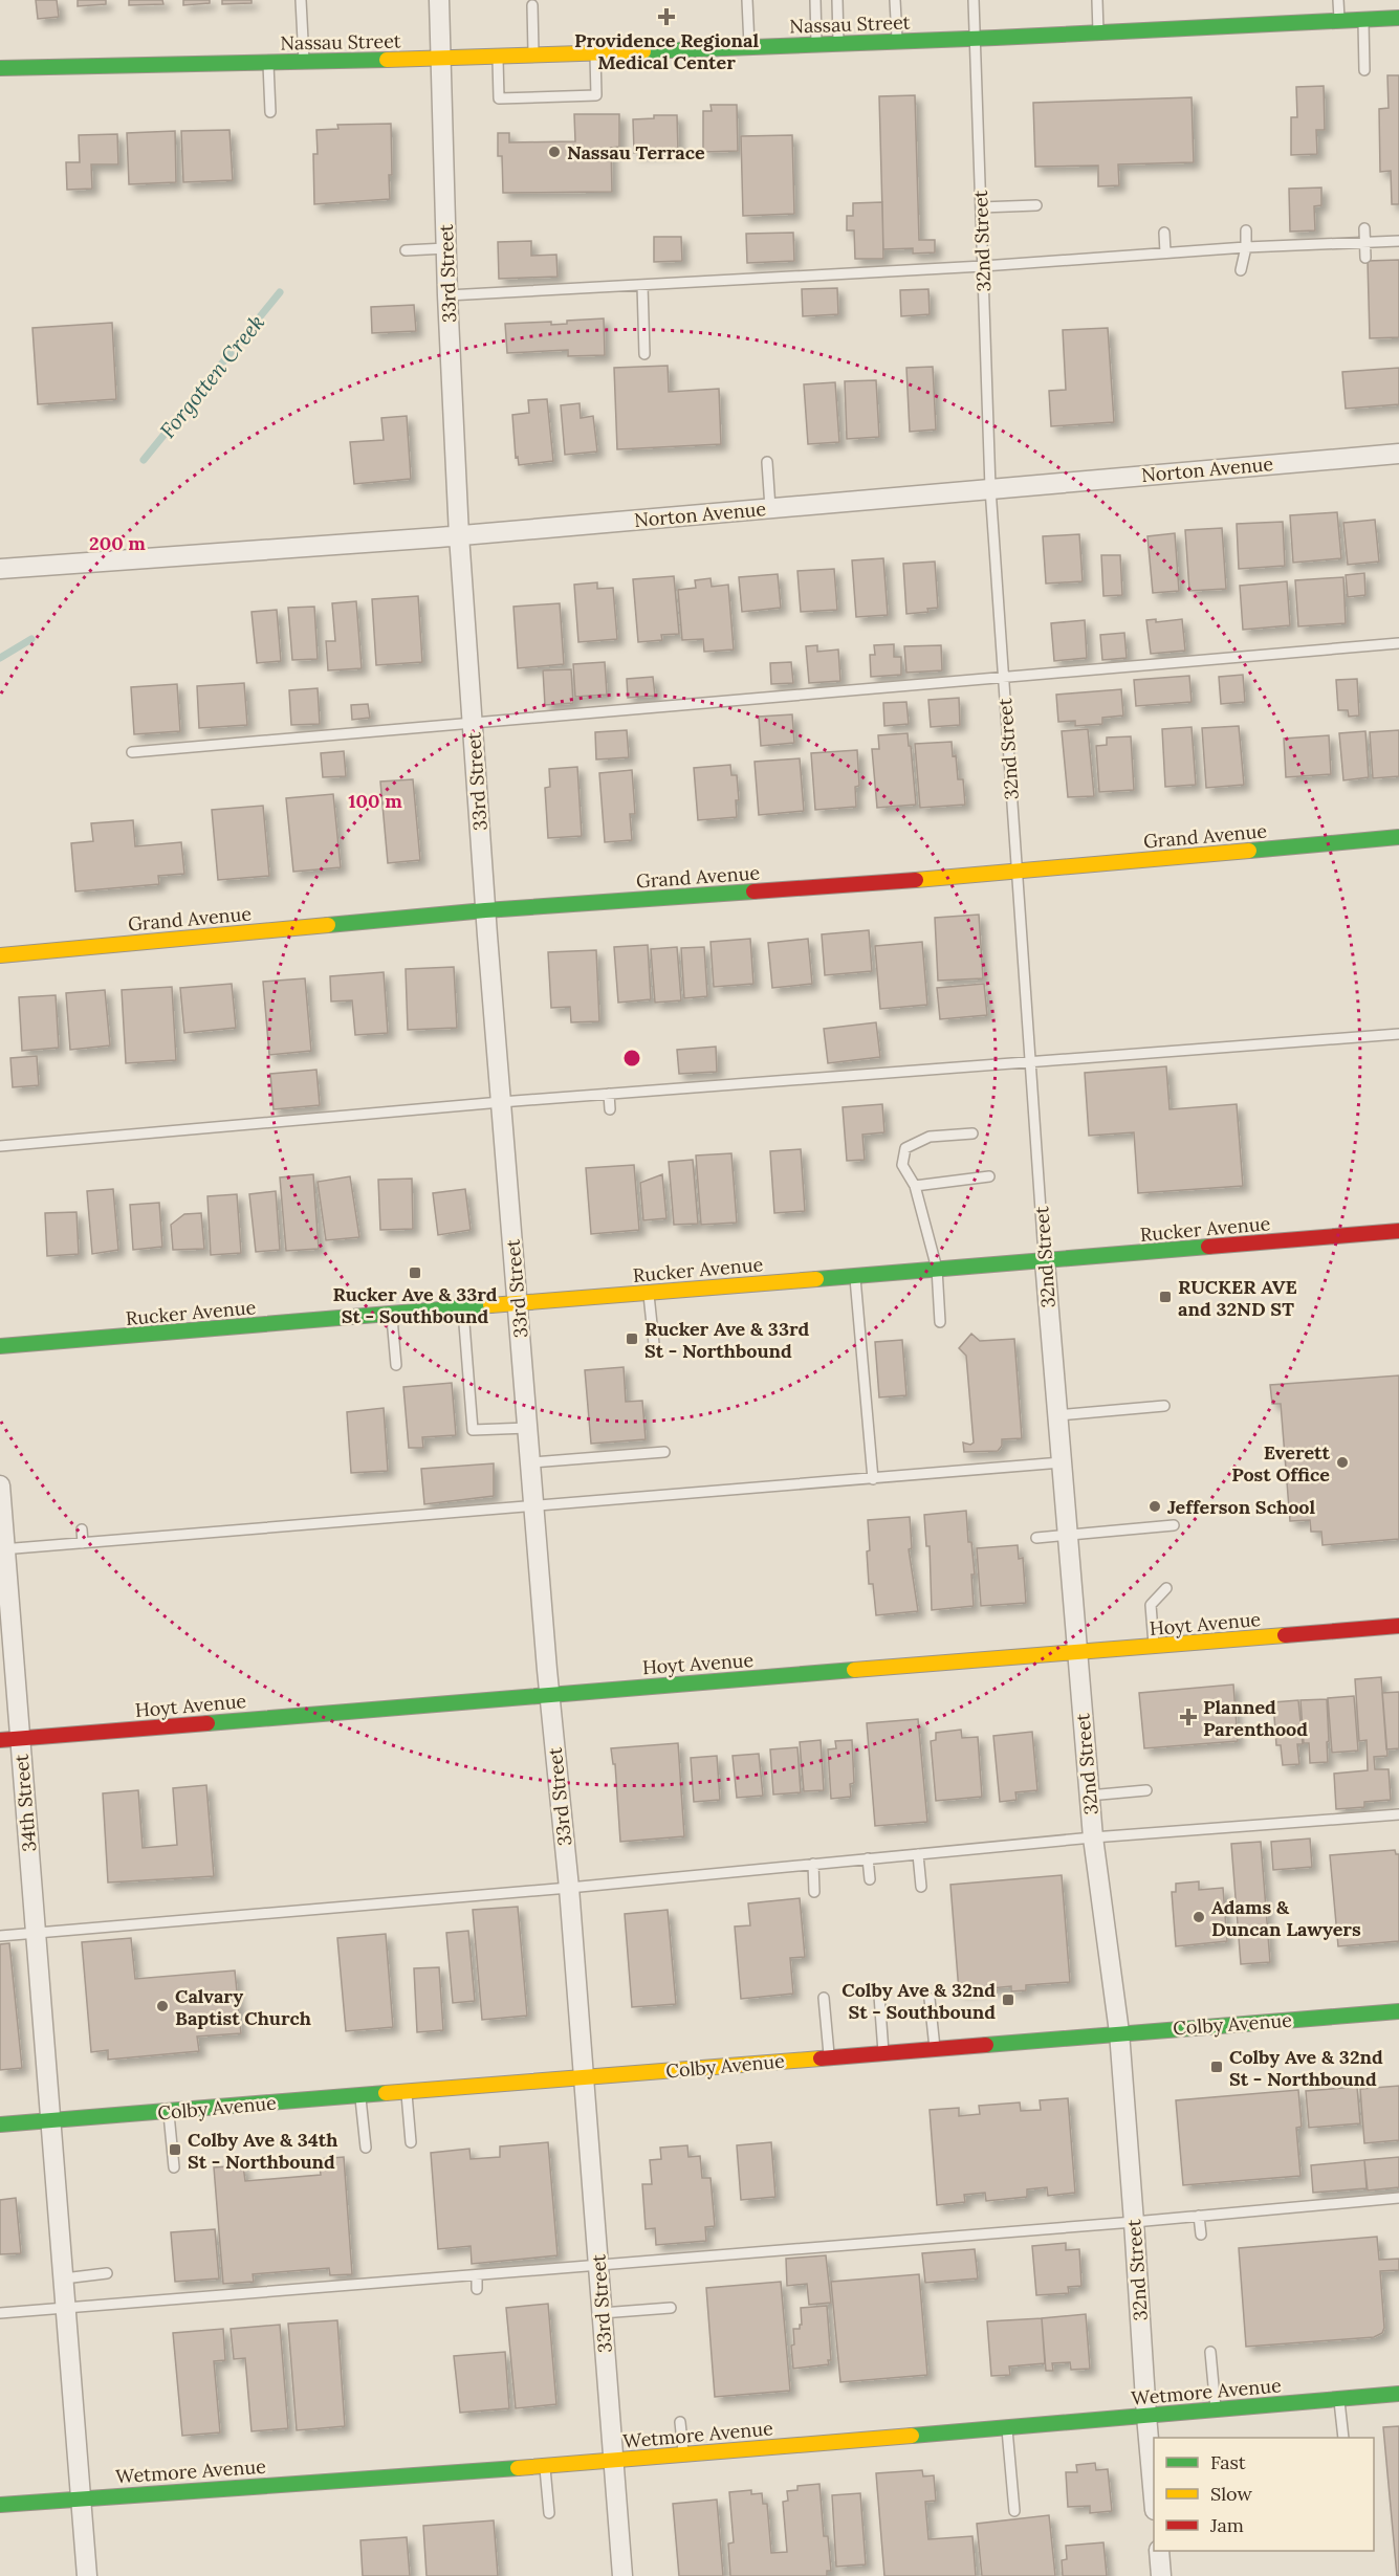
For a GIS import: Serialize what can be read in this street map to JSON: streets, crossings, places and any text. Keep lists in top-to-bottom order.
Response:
{
  "streets": {
    "street": [
      "Nassau Street",
      "32nd Street",
      "33rd Street",
      "Norton Avenue",
      "Grand Avenue",
      "Rucker Avenue",
      "Hoyt Avenue",
      "34th Street",
      "Colby Avenue",
      "Wetmore Avenue"
    ]
  },
  "crossings": [
    ["Nassau Street", "32nd Street"],
    ["Nassau Street", "33rd Street"],
    ["32nd Street", "Norton Avenue"],
    ["32nd Street", "Grand Avenue"],
    ["32nd Street", "Rucker Avenue"],
    ["32nd Street", "Hoyt Avenue"],
    ["32nd Street", "Colby Avenue"],
    ["32nd Street", "Wetmore Avenue"],
    ["33rd Street", "Norton Avenue"],
    ["33rd Street", "Grand Avenue"],
    ["33rd Street", "Rucker Avenue"],
    ["33rd Street", "Hoyt Avenue"],
    ["33rd Street", "Colby Avenue"],
    ["33rd Street", "Wetmore Avenue"],
    ["Hoyt Avenue", "34th Street"],
    ["34th Street", "Colby Avenue"]
  ],
  "water": ["Forgotten Creek"],
  "places": {
    "health": ["Providence Regional Medical Center", "Planned Parenthood"],
    "other": [
      "Nassau Terrace",
      "Everett Post Office",
      "Jefferson School",
      "Adams & Duncan Lawyers",
      "Calvary Baptist Church"
    ],
    "transit": [
      "Rucker Ave & 33rd St - Southbound",
      "RUCKER AVE and 32ND ST",
      "Rucker Ave & 33rd St - Northbound",
      "Colby Ave & 32nd St - Southbound",
      "Colby Ave & 32nd St - Northbound",
      "Colby Ave & 34th St - Northbound"
    ]
  },
  "legend": ["Fast", "Slow", "Jam"],
  "rings": ["200 m", "100 m"]
}
